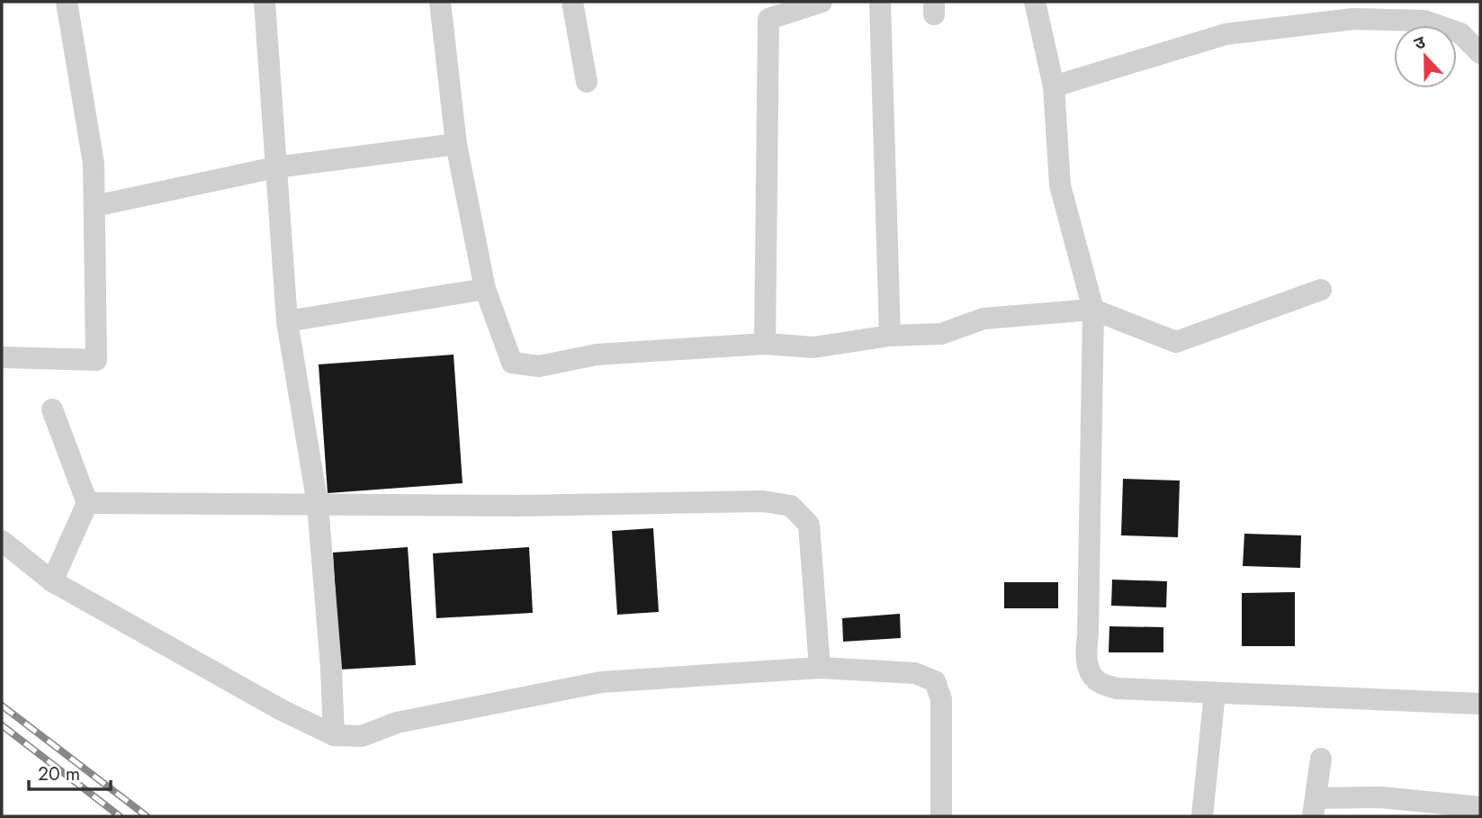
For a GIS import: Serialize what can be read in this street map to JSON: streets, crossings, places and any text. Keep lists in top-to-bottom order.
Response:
{
  "scale_bar": "20 m",
  "north": "top"
}
